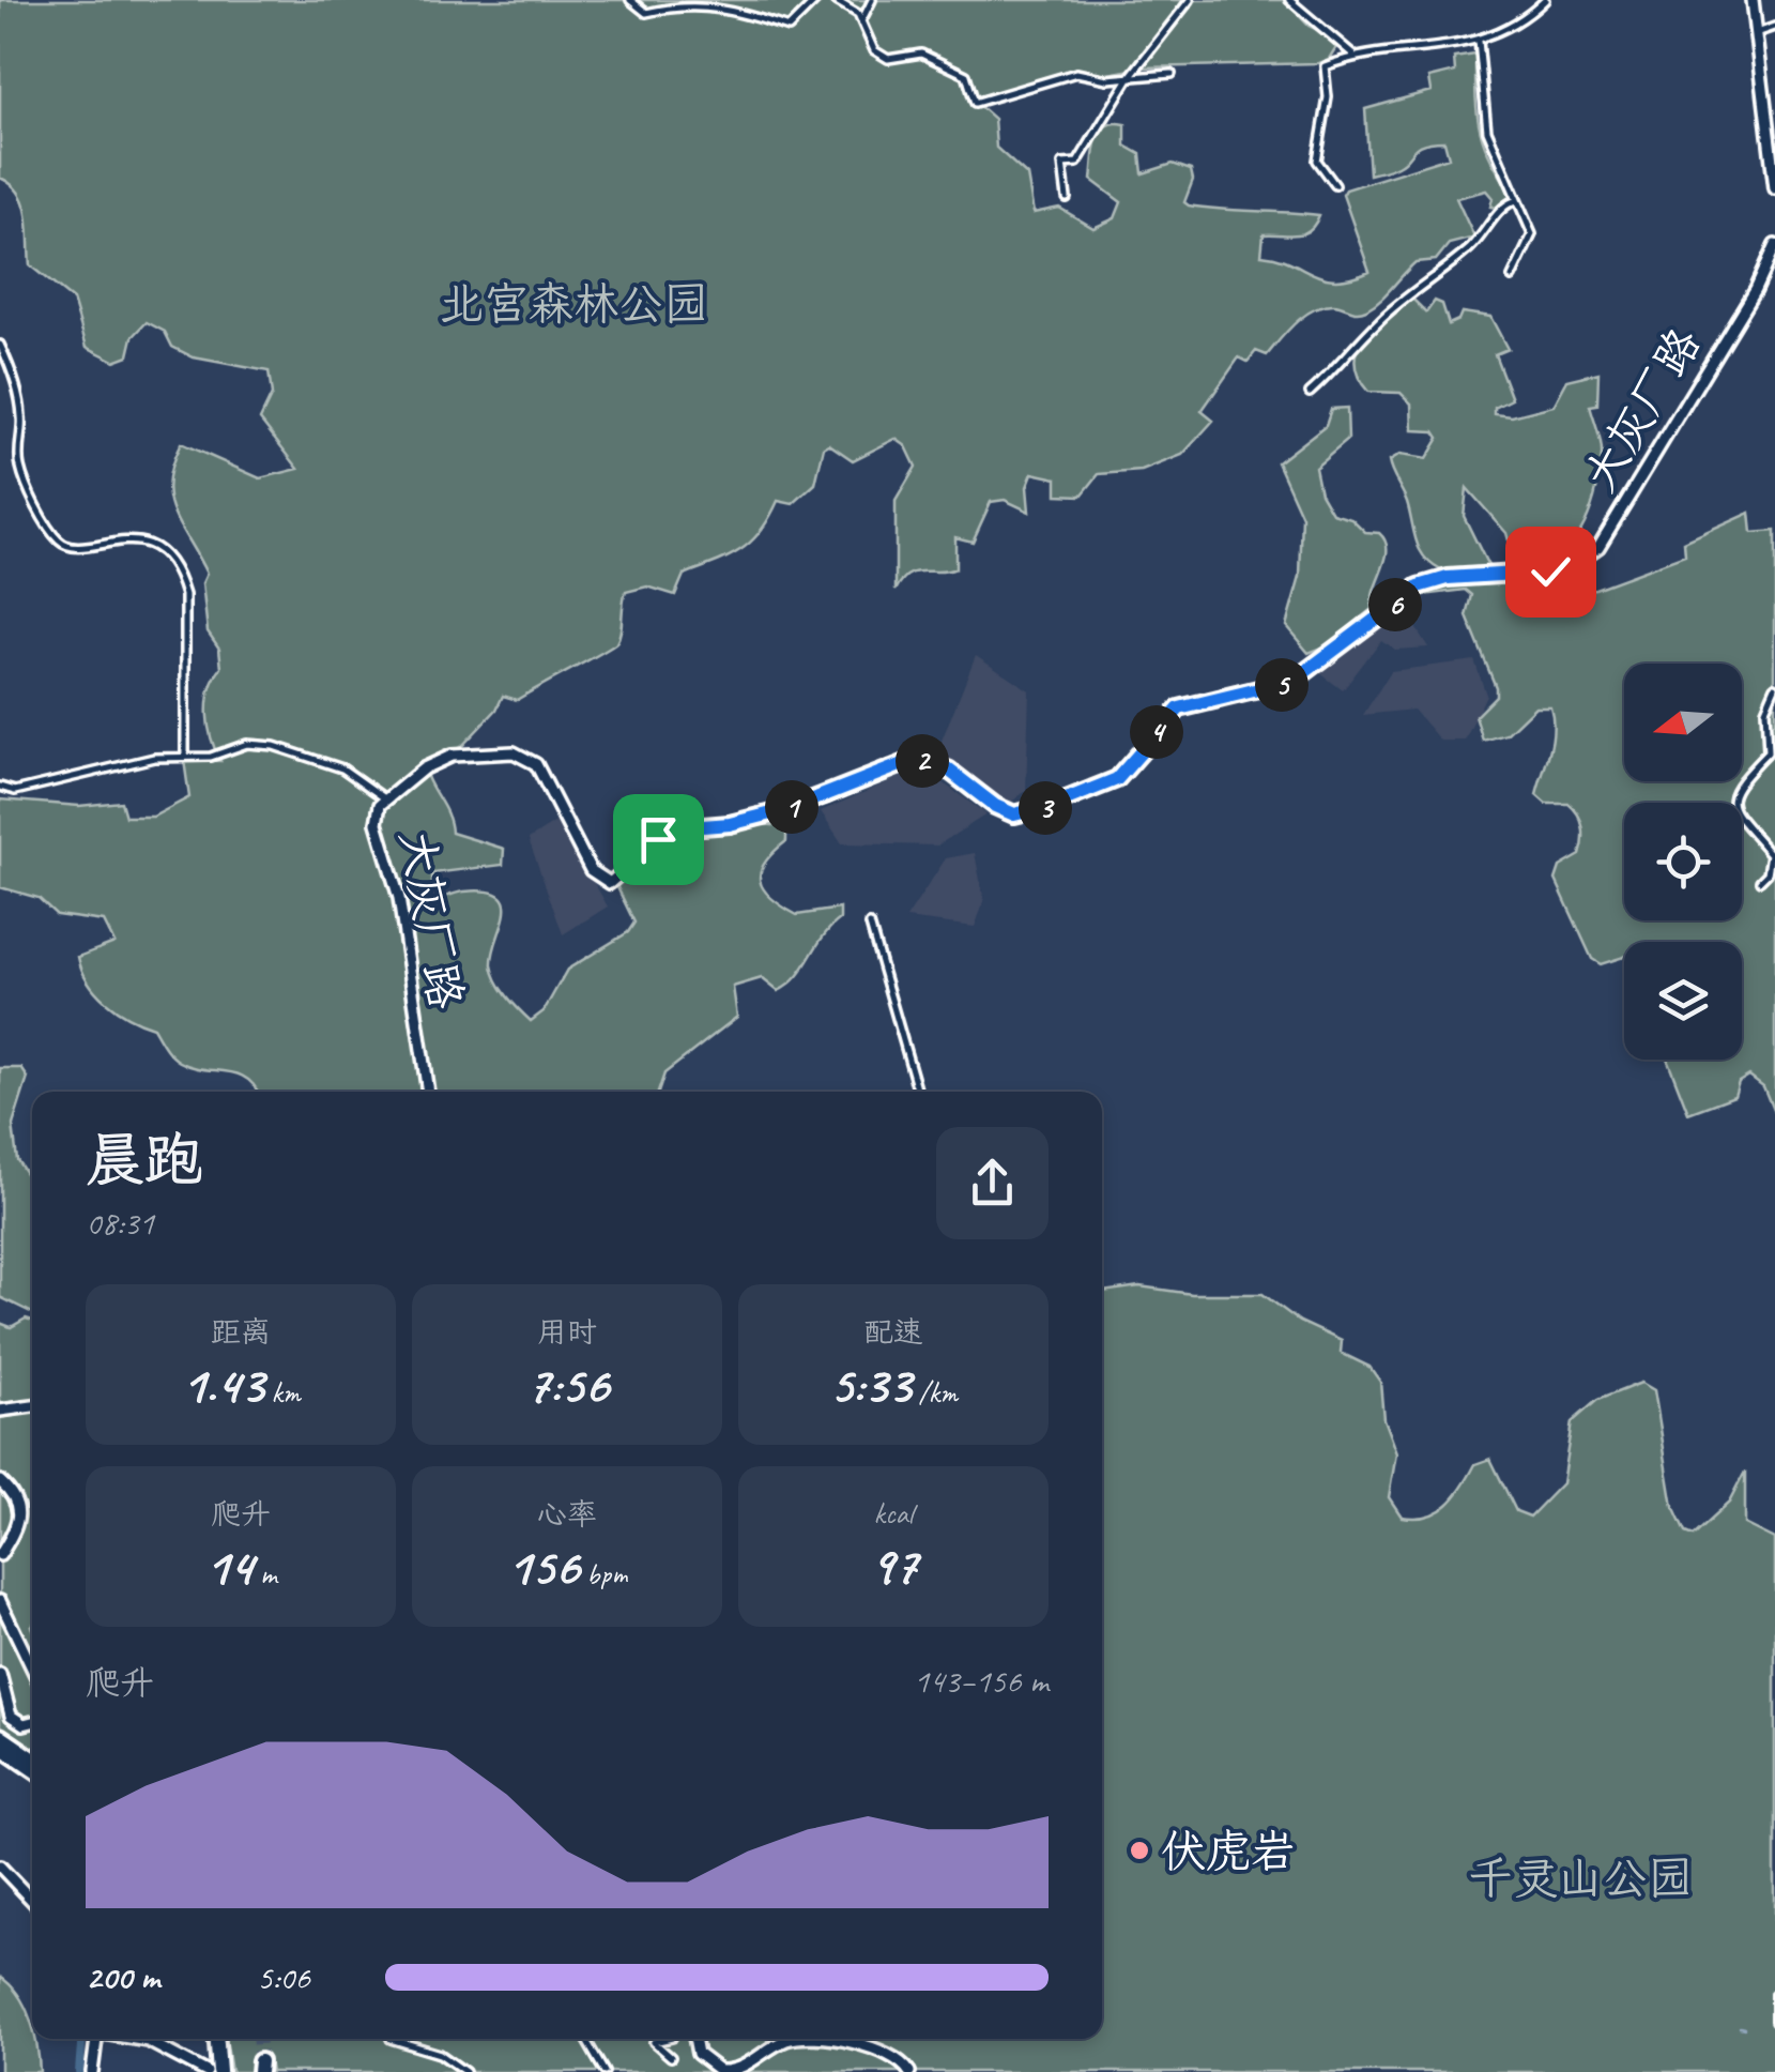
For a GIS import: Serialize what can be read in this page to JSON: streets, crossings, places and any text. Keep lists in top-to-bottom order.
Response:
{
  "streets": {
    "street": ["大灰厂路"]
  },
  "parks": ["北宫森林公园", "千灵山公园"],
  "places": ["伏虎岩"],
  "north": "left",
  "page": {
    "pins": [
      "6",
      "5",
      "4",
      "2",
      "1",
      "3"
    ],
    "heading": ["晨跑", "08:31"],
    "stats": [
      ["距离", "1.43 km"],
      ["用时", "7:56"],
      ["配速", "5:33 /km"],
      ["爬升", "14 m"],
      ["心率", "156 bpm"],
      ["kcal", "97"]
    ],
    "chart": ["爬升", "143–156 m"],
    "list": [
      {
        "name": "200 m",
        "note": "5:06"
      }
    ]
  }
}
